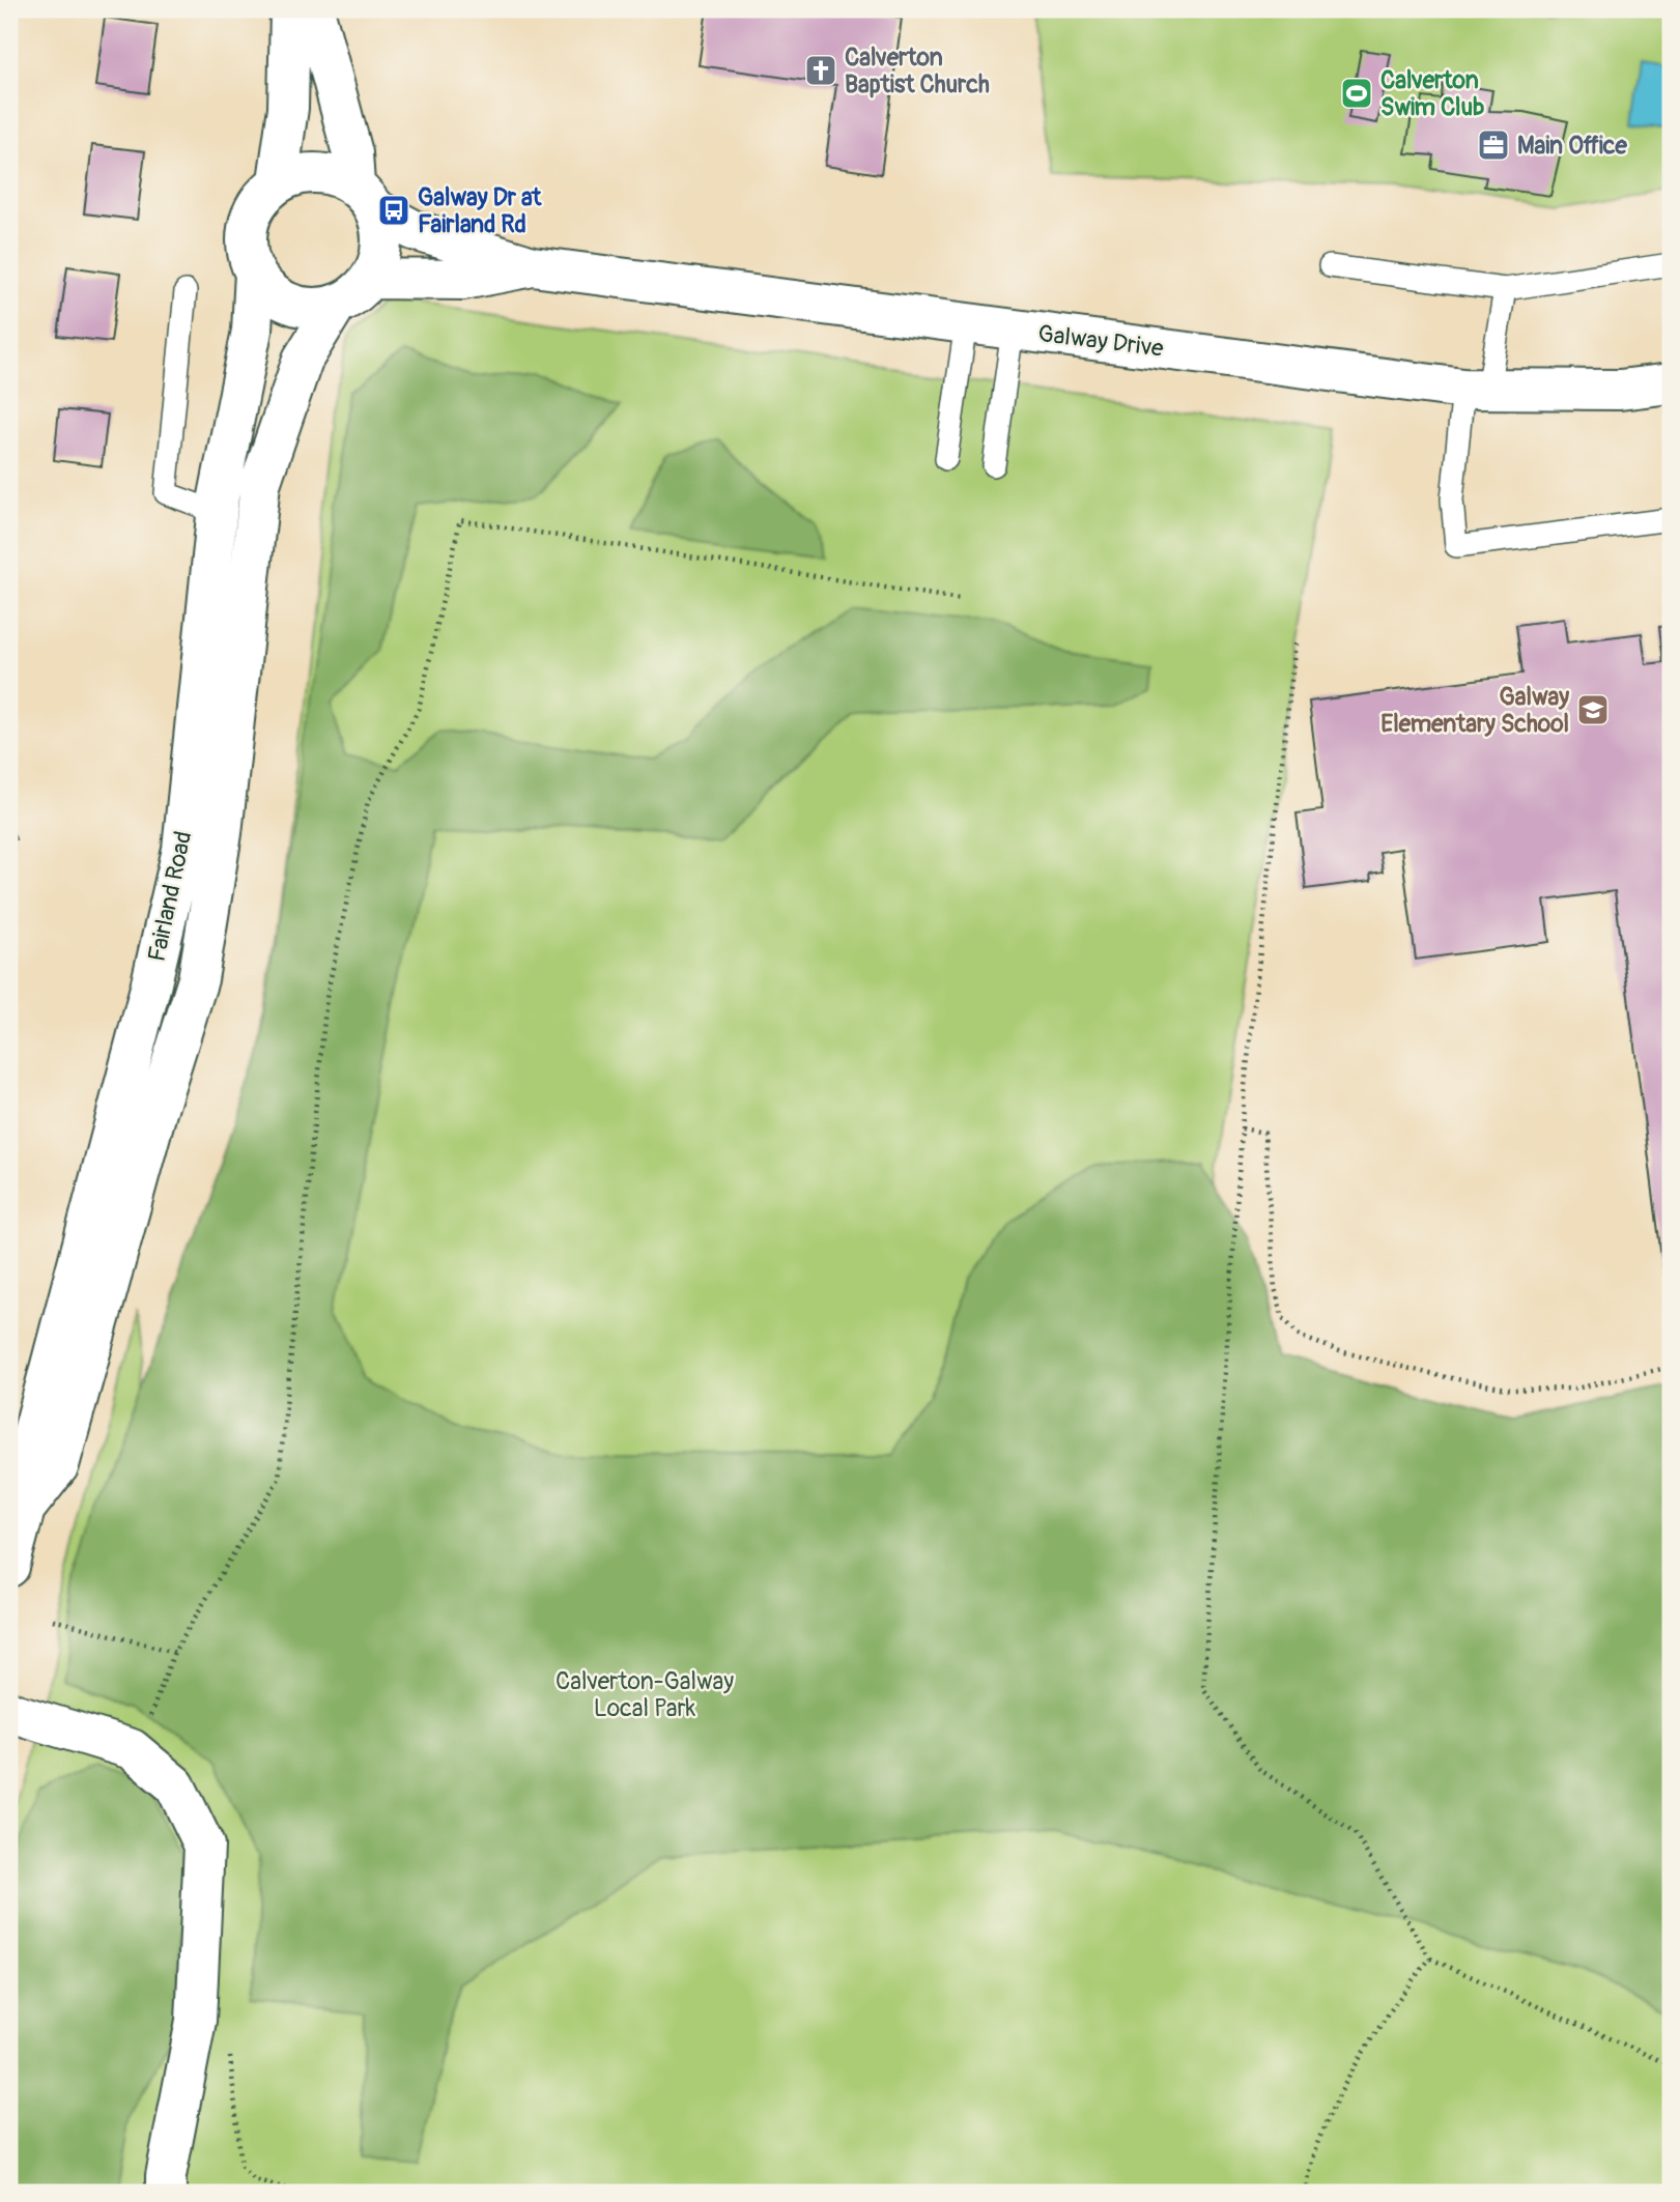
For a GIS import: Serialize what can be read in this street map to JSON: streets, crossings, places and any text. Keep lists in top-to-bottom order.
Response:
{
  "streets": {
    "main road": ["Galway Drive", "Fairland Road"]
  },
  "crossings": [
    ["Galway Drive", "Fairland Road"]
  ],
  "parks": ["Calverton-Galway Local Park"],
  "places": {
    "church": ["Calverton Baptist Church"],
    "sports": ["Calverton Swim Club"],
    "office": ["Main Office"],
    "bus stop": ["Galway Dr at Fairland Rd"],
    "school or university": ["Galway Elementary School"]
  }
}
